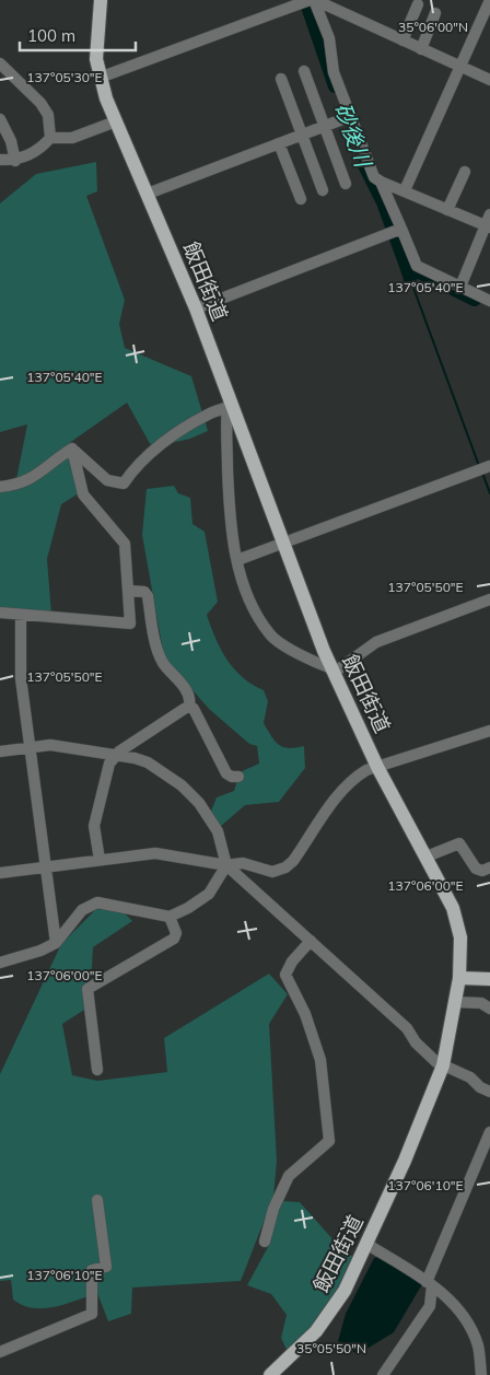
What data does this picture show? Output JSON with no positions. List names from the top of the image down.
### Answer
{
  "streets": {
    "main road": ["飯田街道"]
  },
  "water": ["砂後川"],
  "scale_bar": "100 m",
  "coordinates": [
    "35°06'00\"N",
    "137°05'30\"E",
    "137°05'40\"E",
    "137°05'50\"E",
    "137°06'00\"E",
    "137°06'10\"E",
    "35°05'50\"N"
  ]
}
